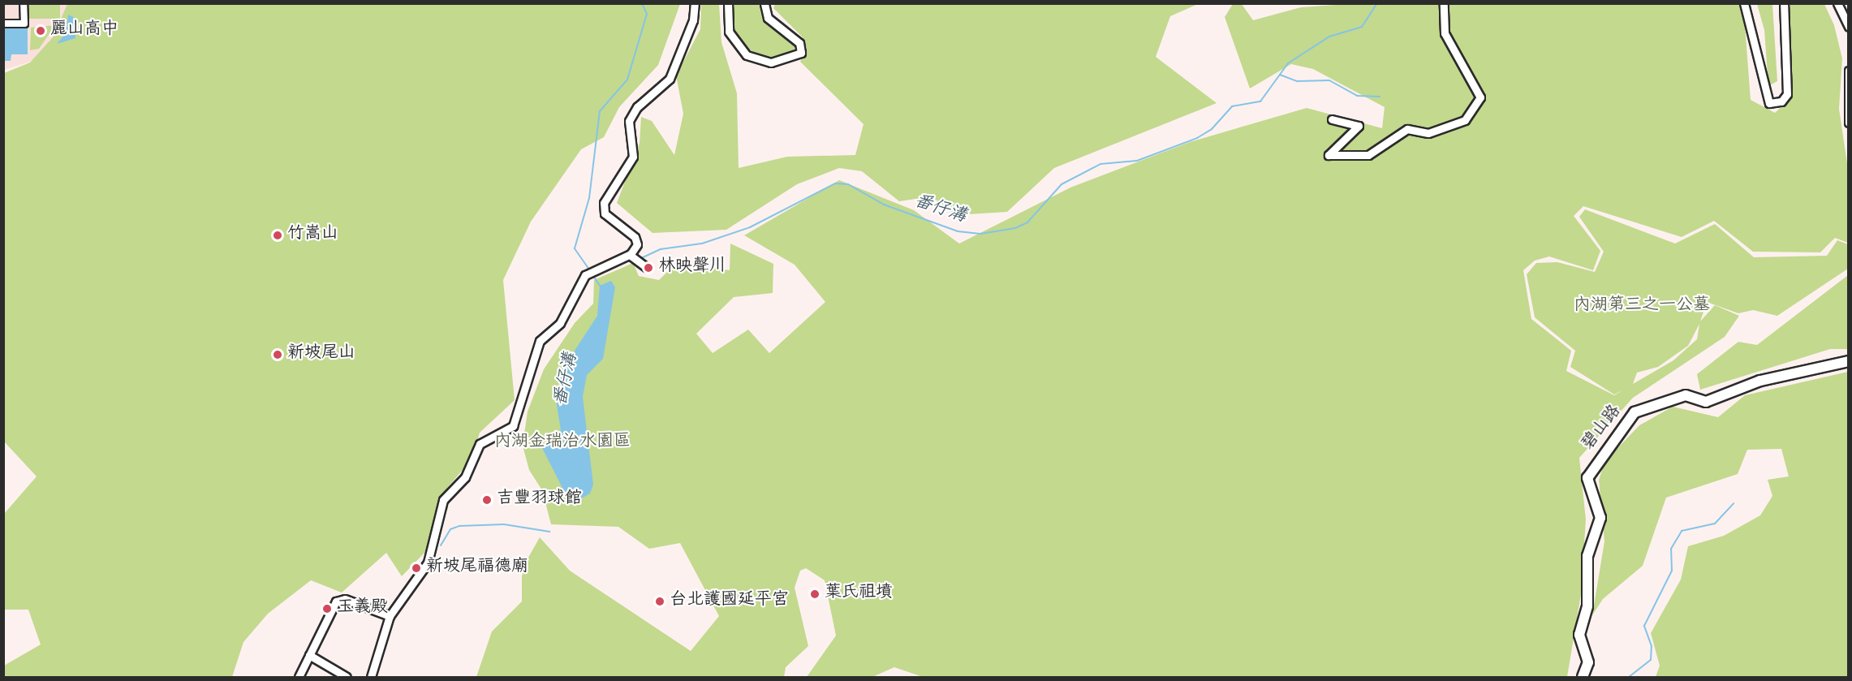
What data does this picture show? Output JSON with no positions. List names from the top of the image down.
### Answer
{
  "streets": {
    "street": ["碧山路"]
  },
  "water": ["番仔溝"],
  "parks": ["內湖第三之一公墓", "內湖金瑞治水園區"],
  "places": [
    "麗山高中",
    "竹嵩山",
    "林映聲川",
    "新坡尾山",
    "吉豐羽球館",
    "新坡尾福德廟",
    "葉氏祖墳",
    "台北護國延平宮",
    "玉義殿"
  ]
}
